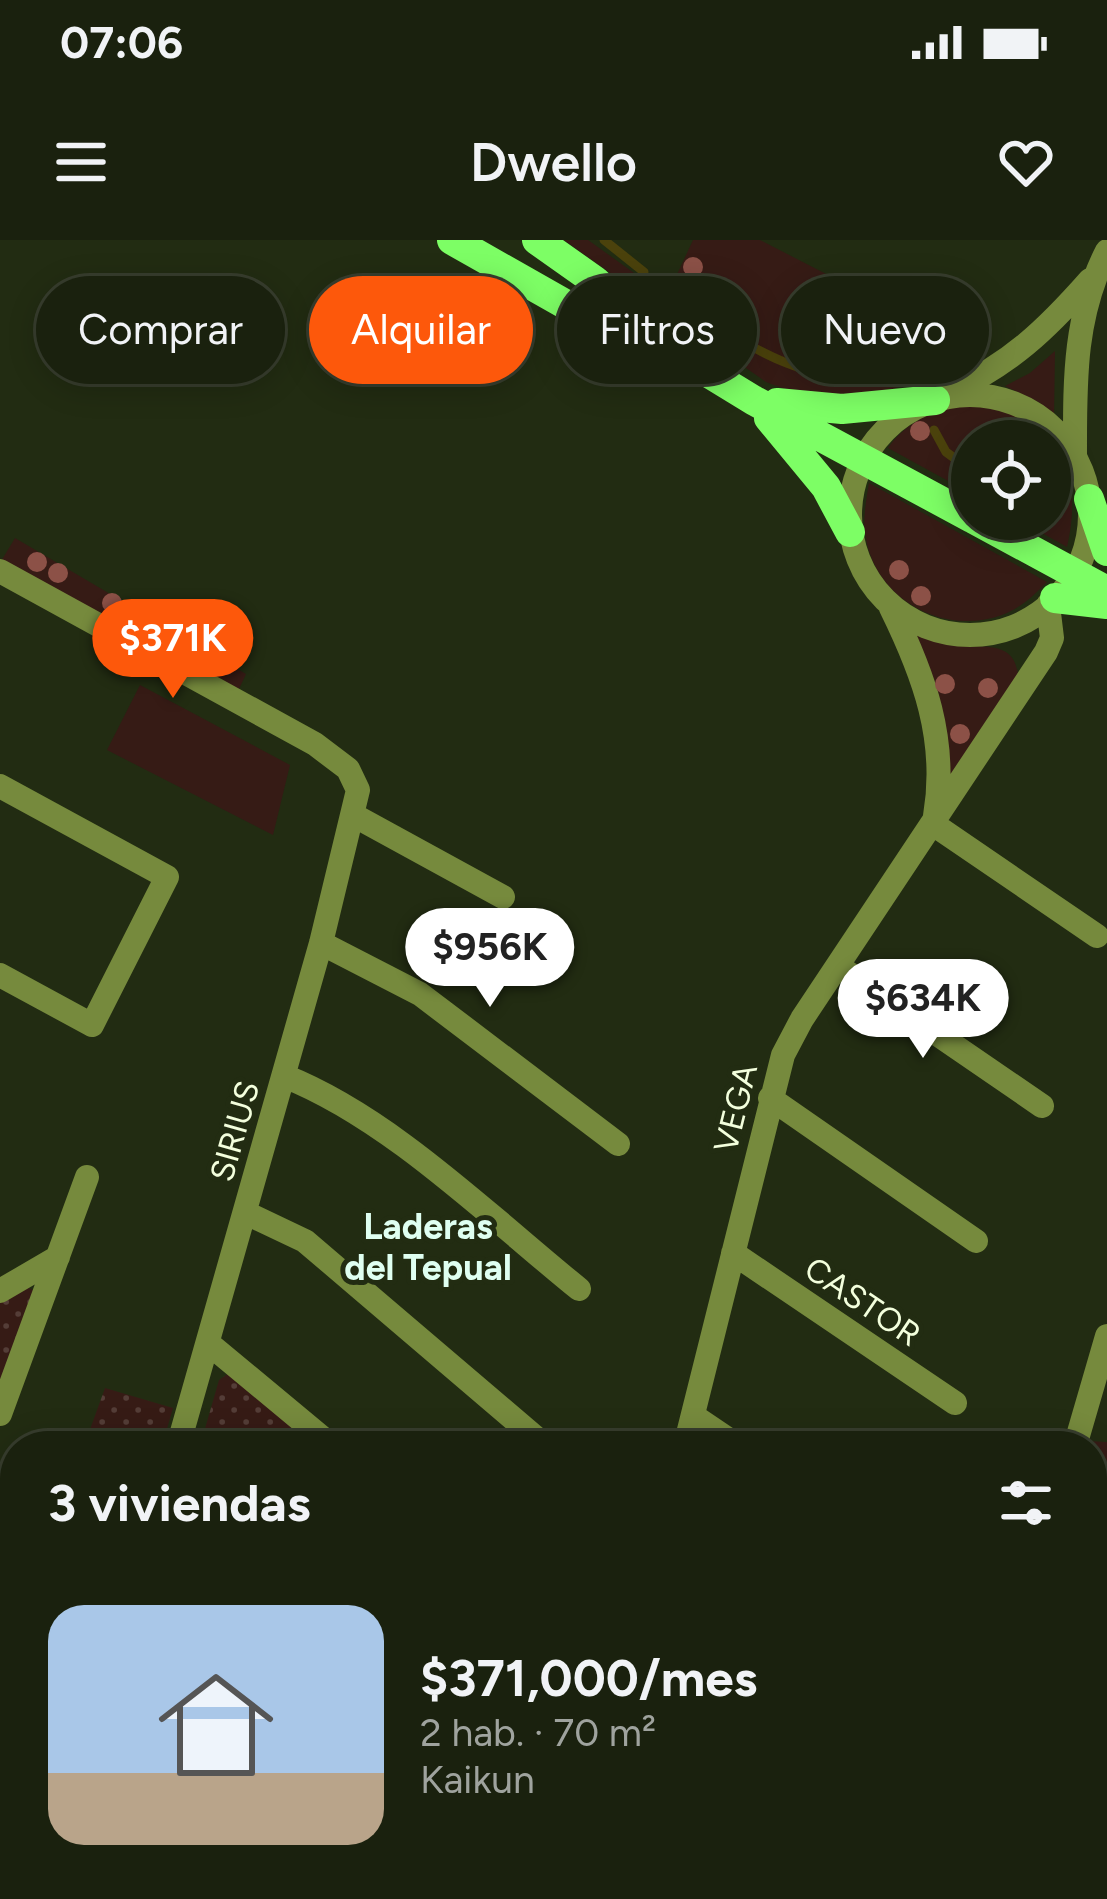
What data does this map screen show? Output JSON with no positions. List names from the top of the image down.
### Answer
{
  "streets": {
    "street": ["VEGA", "SIRIUS", "CASTOR"]
  },
  "crossings": [
    ["VEGA", "CASTOR"]
  ],
  "districts": ["Laderas del Tepual"],
  "page": {
    "status": "07:06",
    "header": "Dwello",
    "chip": [
      "Comprar",
      "Alquilar",
      "Filtros",
      "Nuevo"
    ],
    "price": ["$371K", "$956K", "$634K"],
    "heading": "3 viviendas",
    "list": [
      {
        "name": "$371,000/mes",
        "note": "2 hab. · 70 m² · Kaikun"
      }
    ]
  }
}
